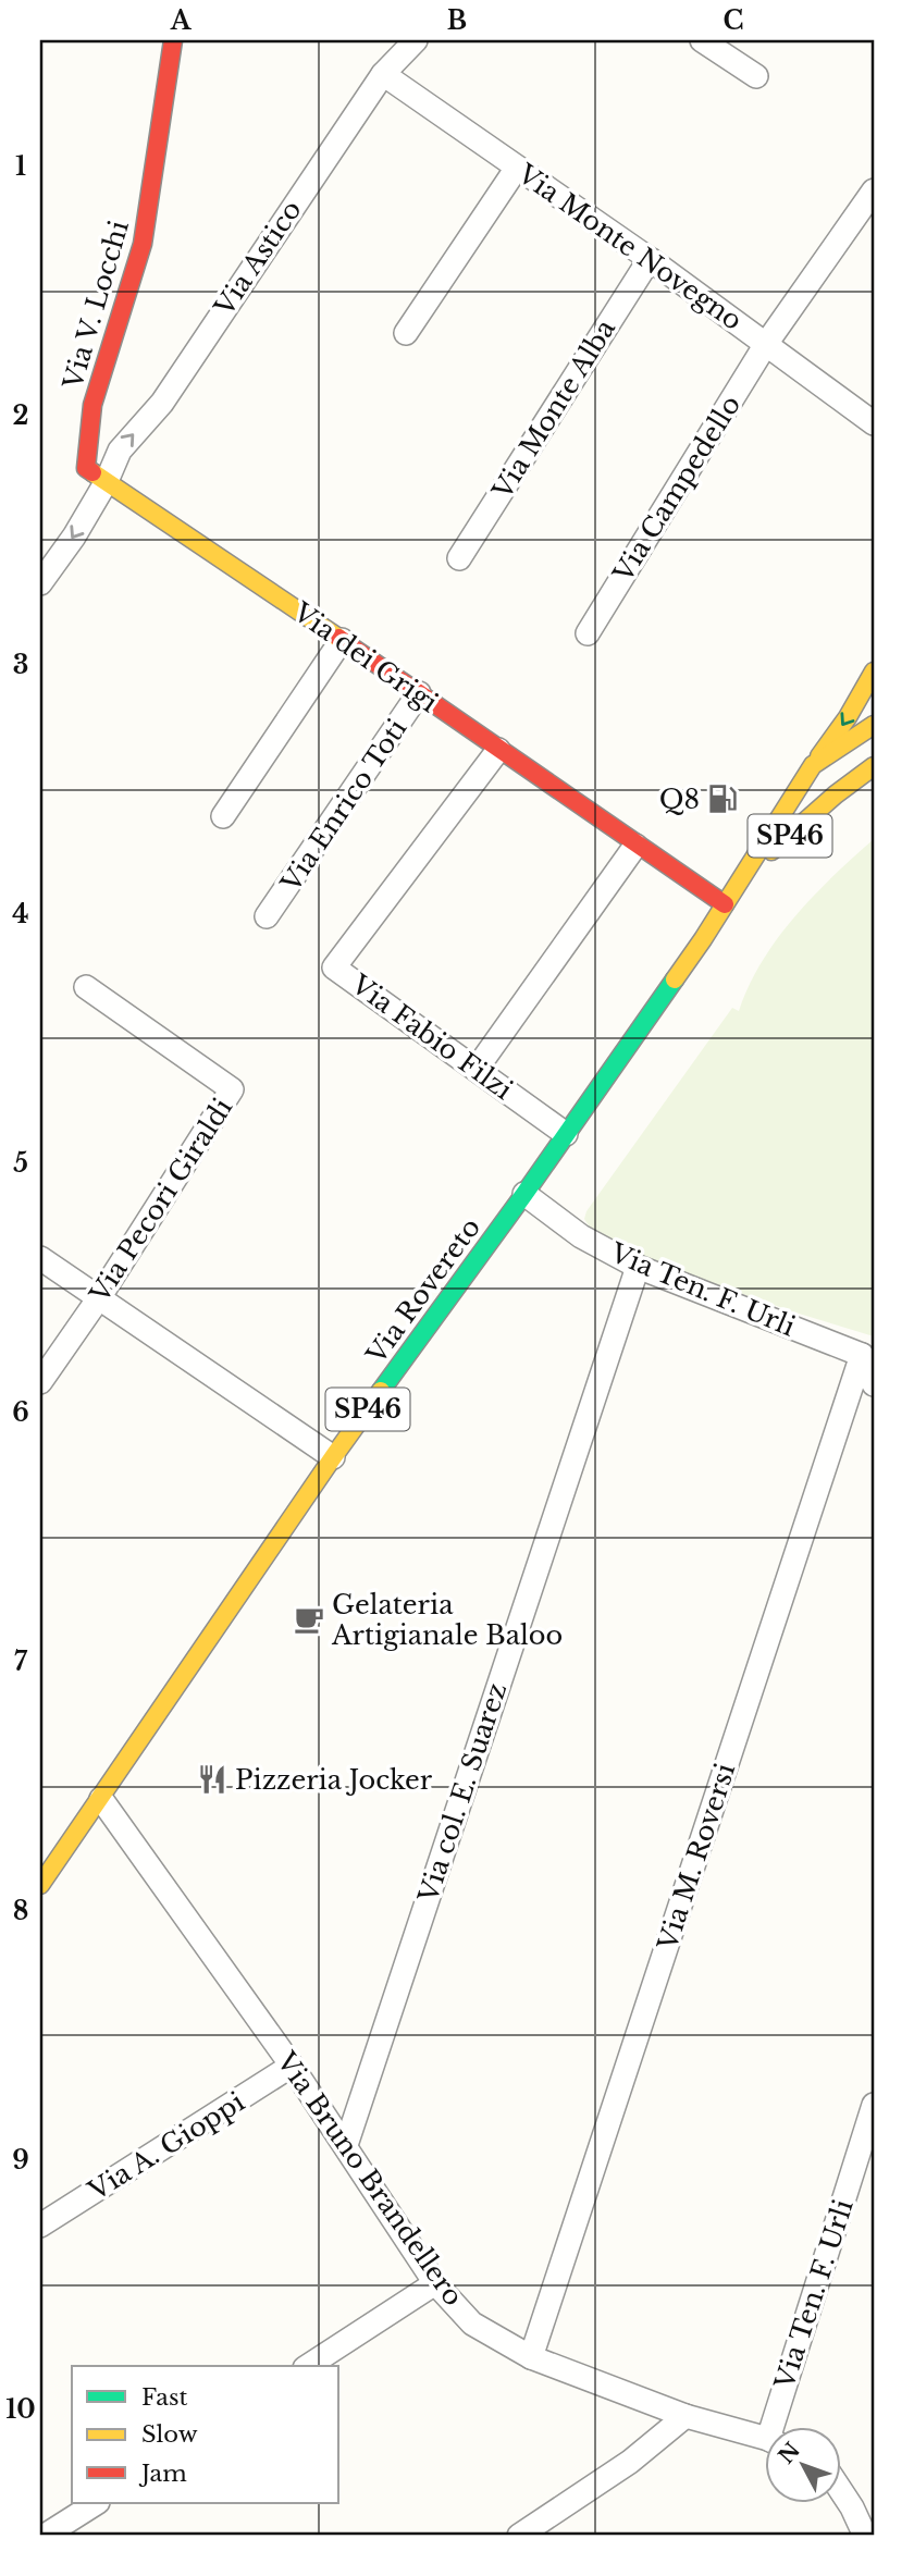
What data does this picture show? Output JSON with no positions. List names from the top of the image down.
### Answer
{
  "streets": {
    "main road": [
      "Via V. Locchi",
      "Via dei Grigi",
      "SP46",
      "Via Rovereto"
    ],
    "street": [
      "Via Monte Novegno",
      "Via Astico",
      "Via Monte Alba",
      "Via Campedello",
      "Via Enrico Toti",
      "Via Fabio Filzi",
      "Via Pecori Giraldi",
      "Via Ten. F. Urli",
      "Via col. E. Suarez",
      "Via M. Roversi",
      "Via A. Gioppi",
      "Via Bruno Brandellero"
    ]
  },
  "crossings": [
    ["Via Monte Novegno", "Via Astico"],
    ["Via Monte Novegno", "Via Monte Alba"],
    ["Via Monte Novegno", "Via Campedello"],
    ["Via Astico", "Via V. Locchi"],
    ["Via Astico", "Via dei Grigi"],
    ["Via V. Locchi", "Via dei Grigi"],
    ["Via dei Grigi", "Via Enrico Toti"],
    ["Via dei Grigi", "Via Fabio Filzi"],
    ["Via dei Grigi", "Via Rovereto"],
    ["SP46", "Via Rovereto"],
    ["Via Fabio Filzi", "Via Rovereto"],
    ["Via Ten. F. Urli", "Via Rovereto"],
    ["Via Ten. F. Urli", "Via col. E. Suarez"],
    ["Via Ten. F. Urli", "Via M. Roversi"],
    ["Via Rovereto", "Via Bruno Brandellero"],
    ["Via col. E. Suarez", "Via Bruno Brandellero"],
    ["Via M. Roversi", "Via Bruno Brandellero"],
    ["Via A. Gioppi", "Via Bruno Brandellero"]
  ],
  "places": {
    "fuel station": ["Q8"],
    "cafe": ["Gelateria Artigianale Baloo"],
    "restaurant": ["Pizzeria Jocker"]
  },
  "legend": ["Fast", "Slow", "Jam"],
  "north": "top left",
  "grid": {
    "columns": ["A", "B", "C"],
    "rows": [
      "1",
      "2",
      "3",
      "4",
      "5",
      "6",
      "7",
      "8",
      "9",
      "10"
    ]
  }
}
